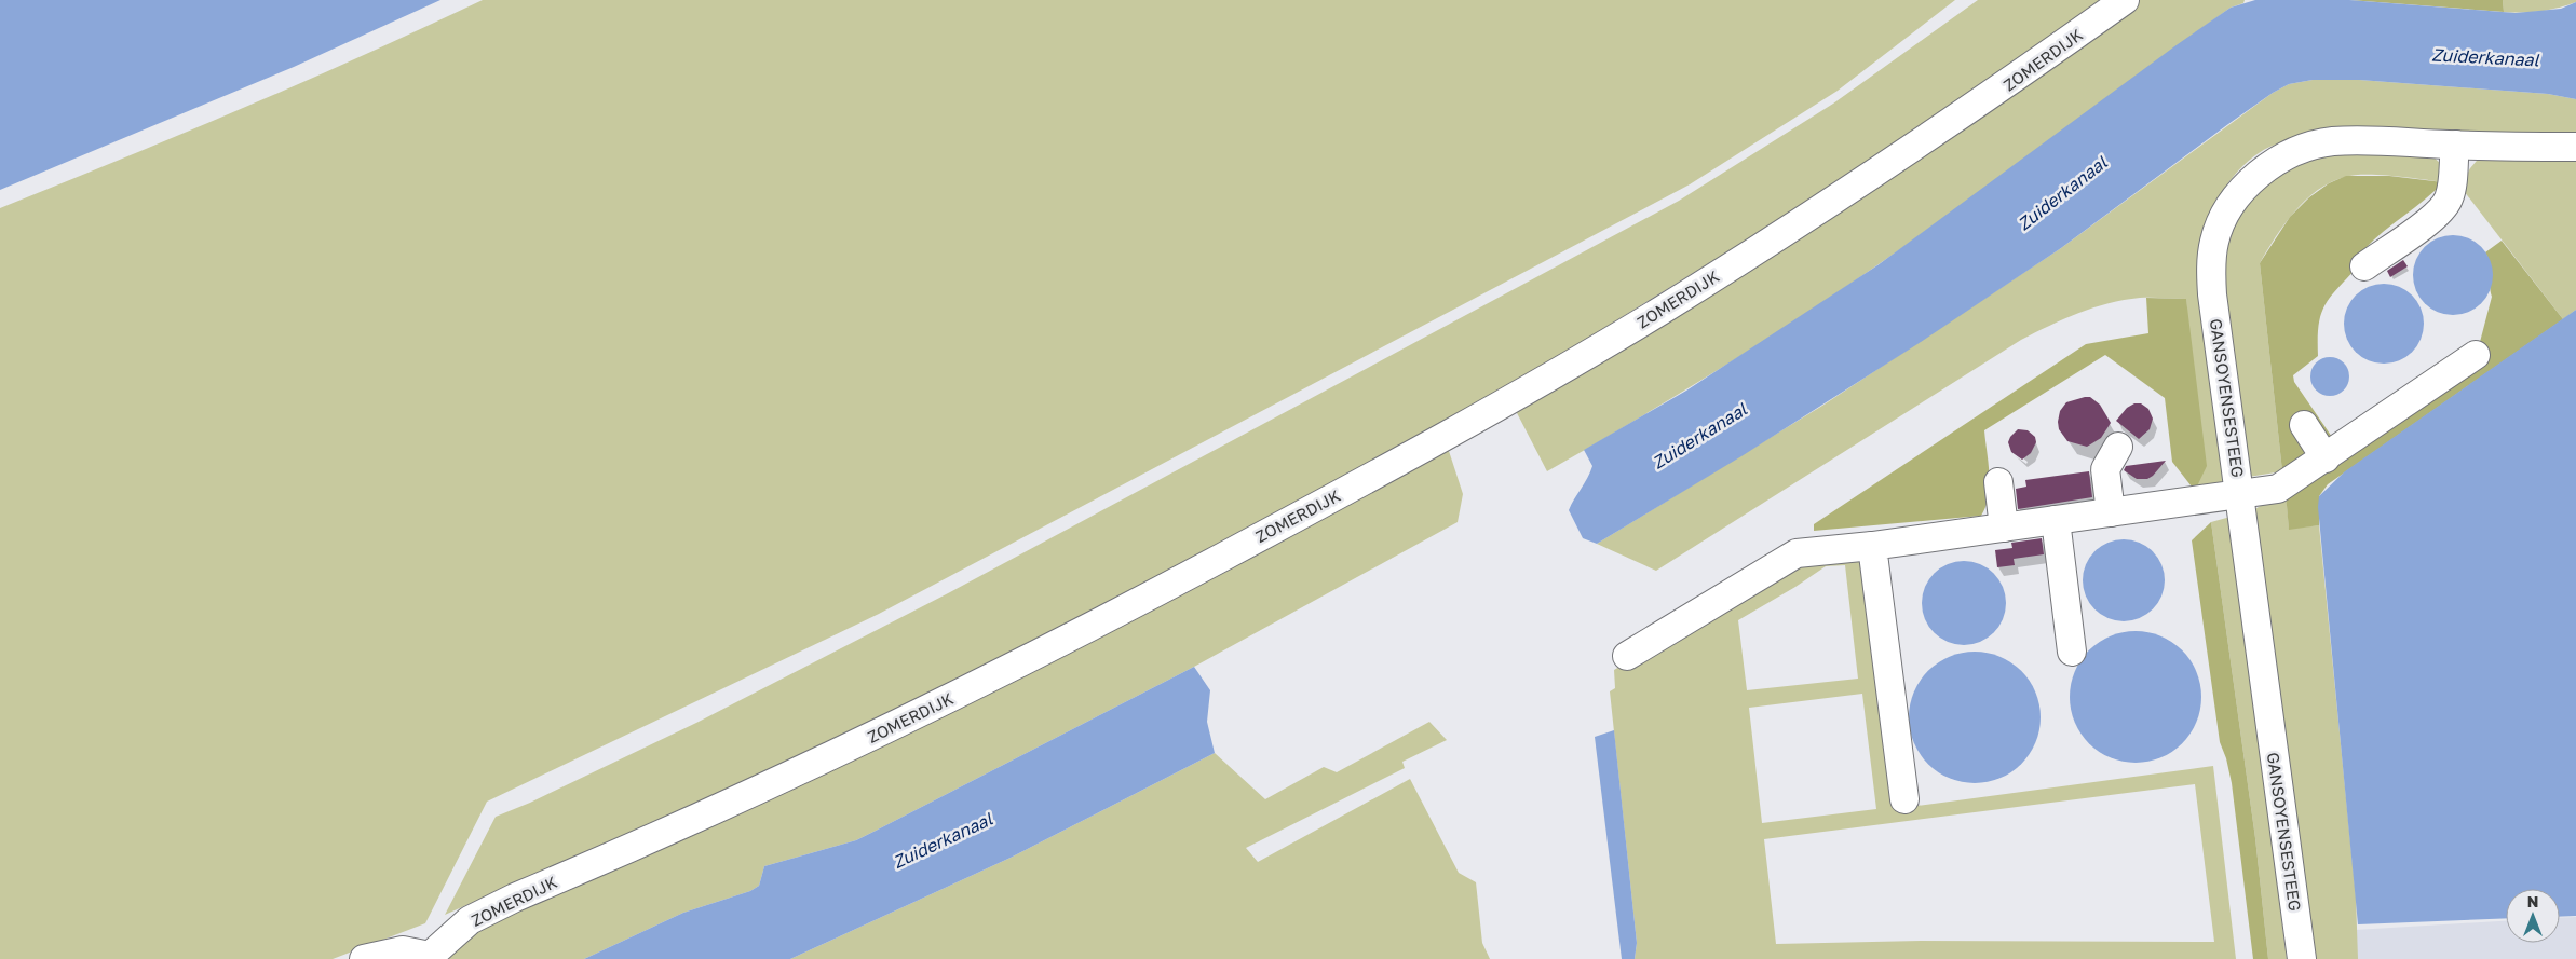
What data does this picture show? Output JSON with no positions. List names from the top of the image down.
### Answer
{
  "streets": {
    "street": ["ZOMERDIJK", "GANSOYENSESTEEG"]
  },
  "water": ["Zuiderkanaal"],
  "north": "top"
}
